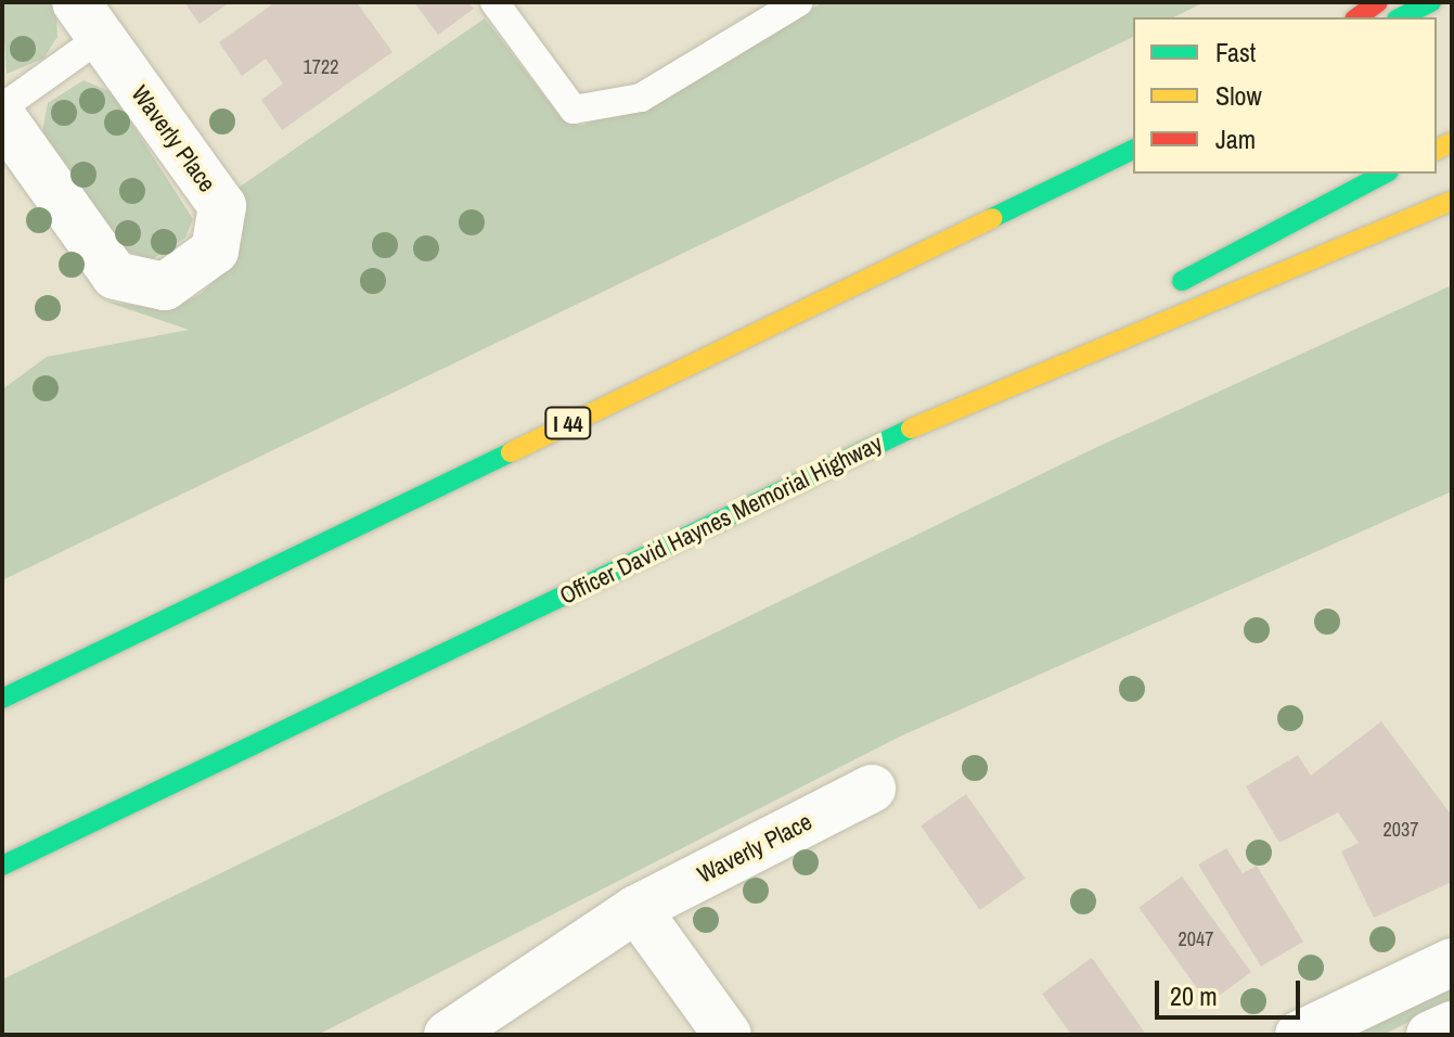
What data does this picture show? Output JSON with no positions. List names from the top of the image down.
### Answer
{
  "streets": {
    "highway": ["I 44", "Officer David Haynes Memorial Highway"],
    "street": ["Waverly Place"]
  },
  "house_numbers": ["1722", "2037", "2047"],
  "legend": ["Fast", "Slow", "Jam"],
  "scale_bar": "20 m"
}
